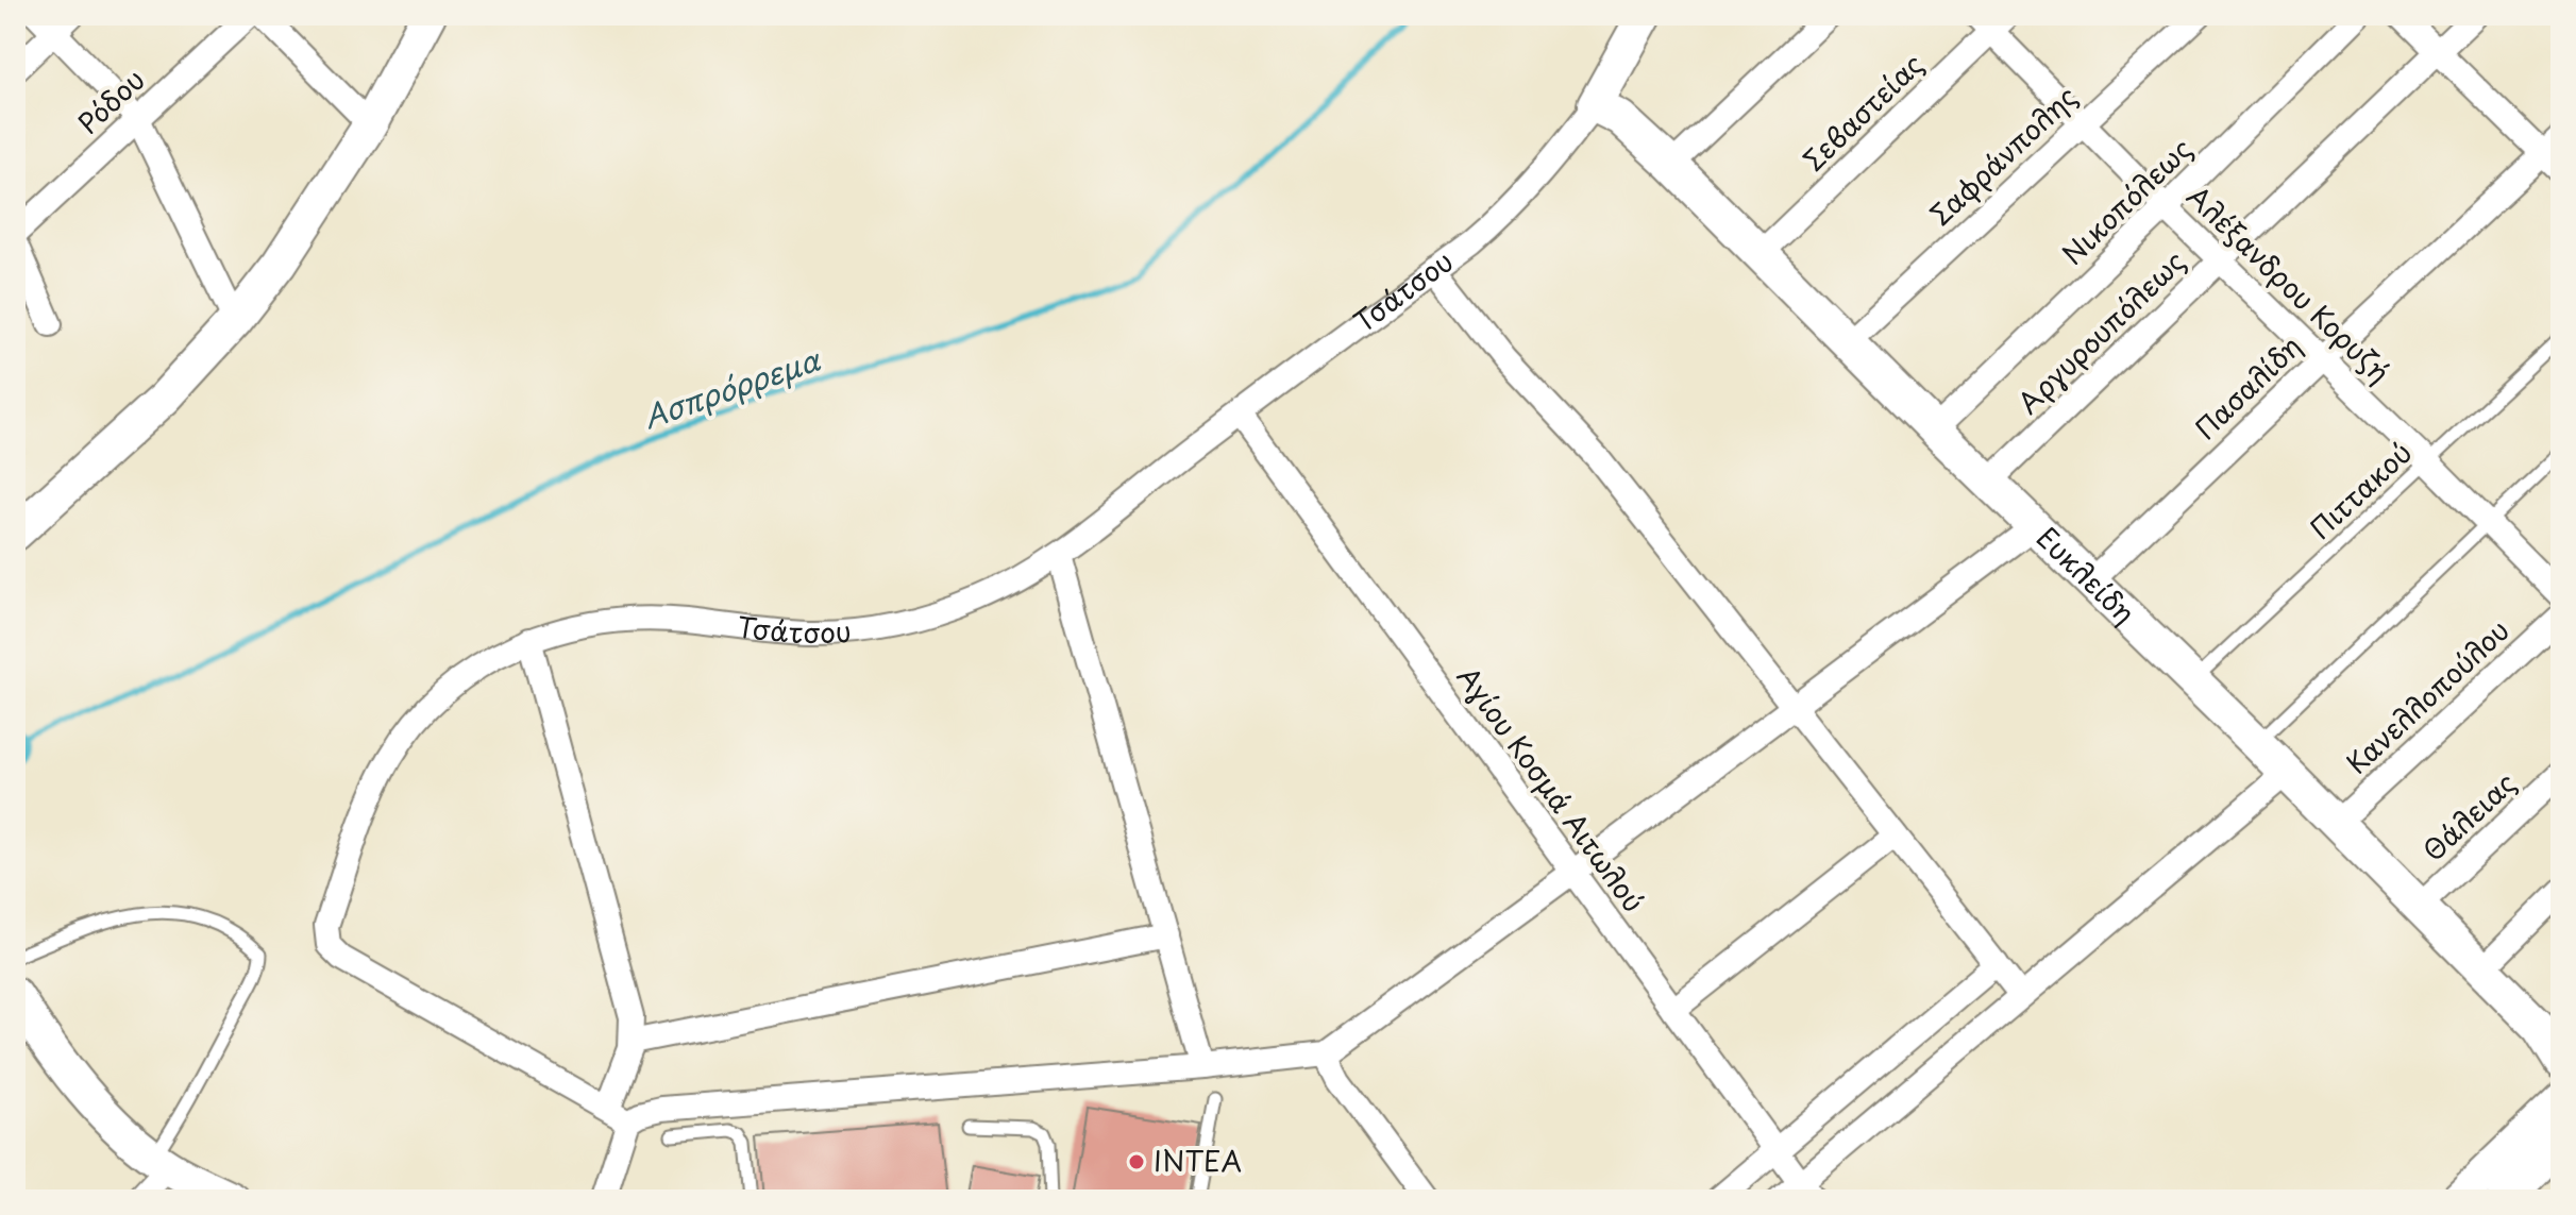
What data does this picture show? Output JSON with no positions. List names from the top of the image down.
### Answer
{
  "streets": {
    "street": [
      "Ρόδου",
      "Σεβαστείας",
      "Σαφράνπολης",
      "Νικοπόλεως",
      "Αλέξανδρου Κορυζή",
      "Τσάτσου",
      "Αργυρουπόλεως",
      "Πασαλίδη",
      "Ευκλείδη",
      "Κανελλοπούλου",
      "Αγίου Κοσμά Αιτωλού",
      "Θάλειας"
    ],
    "lane": ["Πιττακού"]
  },
  "crossings": [
    ["Σεβαστείας", "Αλέξανδρου Κορυζή"],
    ["Σεβαστείας", "Ευκλείδη"],
    ["Σαφράνπολης", "Αλέξανδρου Κορυζή"],
    ["Σαφράνπολης", "Ευκλείδη"],
    ["Νικοπόλεως", "Αλέξανδρου Κορυζή"],
    ["Νικοπόλεως", "Ευκλείδη"],
    ["Αλέξανδρου Κορυζή", "Αργυρουπόλεως"],
    ["Αλέξανδρου Κορυζή", "Πασαλίδη"],
    ["Αλέξανδρου Κορυζή", "Πιττακού"],
    ["Τσάτσου", "Ευκλείδη"],
    ["Τσάτσου", "Αγίου Κοσμά Αιτωλού"],
    ["Αργυρουπόλεως", "Ευκλείδη"],
    ["Πασαλίδη", "Ευκλείδη"],
    ["Πιττακού", "Ευκλείδη"],
    ["Ευκλείδη", "Κανελλοπούλου"],
    ["Ευκλείδη", "Θάλειας"]
  ],
  "water": ["Ασπρόρρεμα"],
  "places": ["INTEA"]
}
